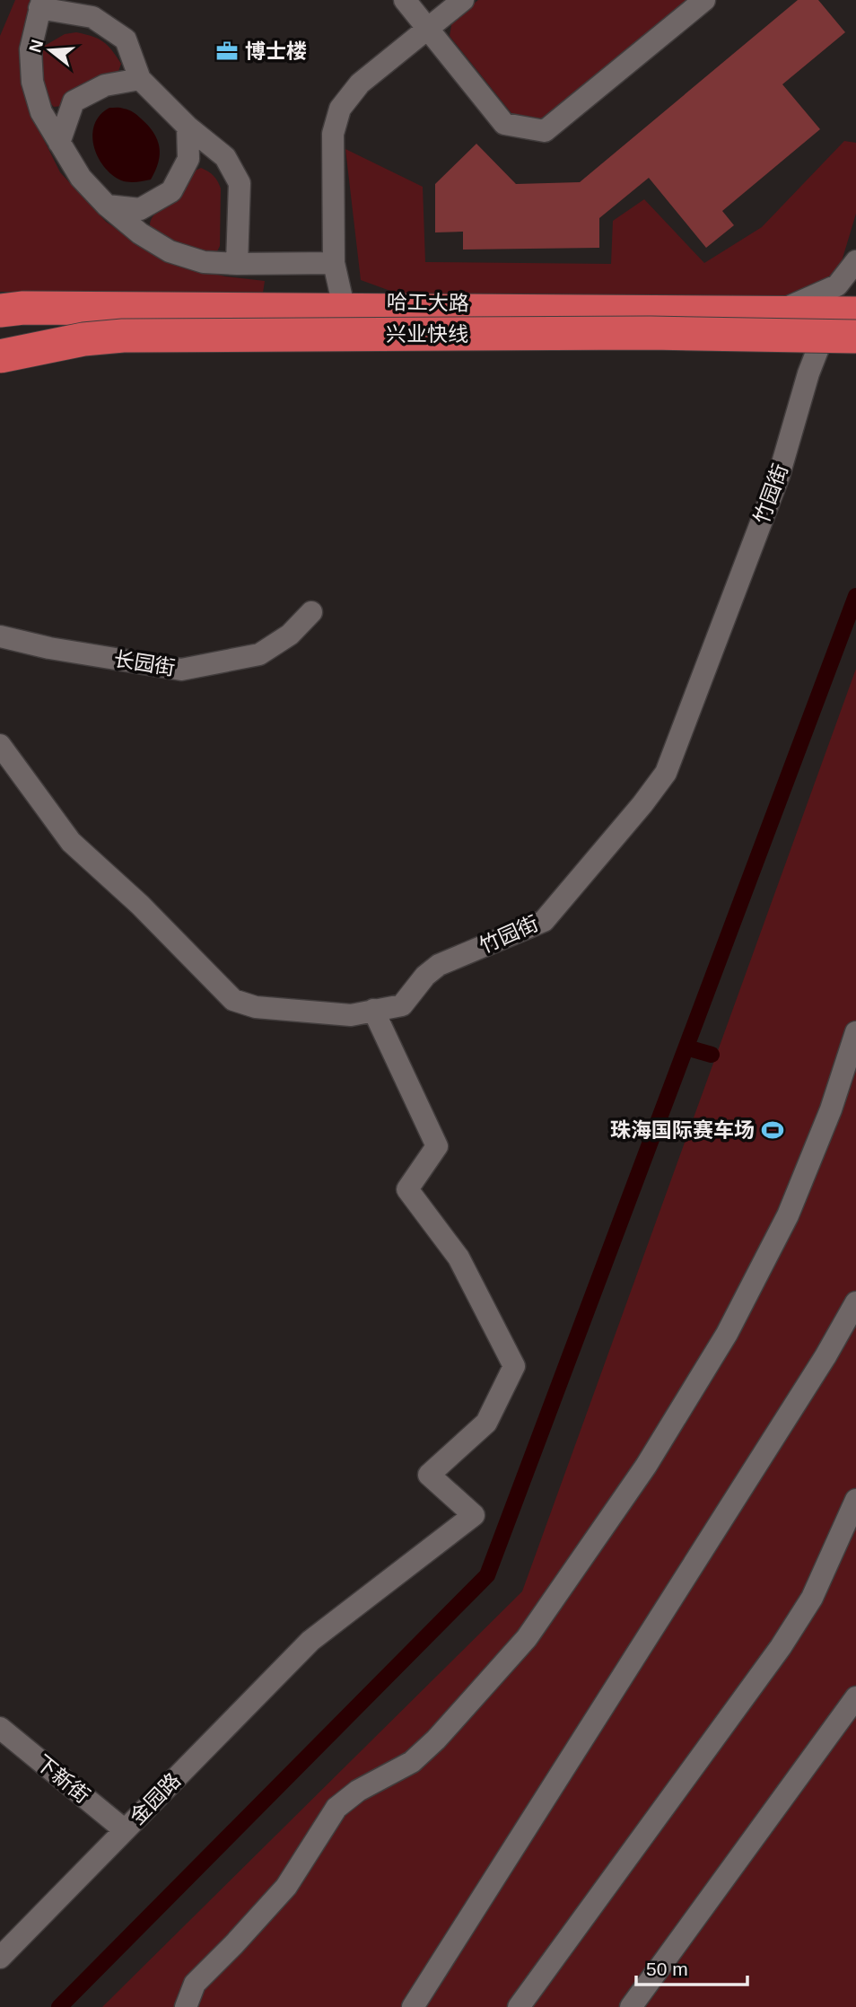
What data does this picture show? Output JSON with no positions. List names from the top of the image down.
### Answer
{
  "streets": {
    "highway": ["兴业快线"],
    "street": [
      "哈工大路",
      "竹园街",
      "长园街",
      "下新街",
      "金园路"
    ]
  },
  "crossings": [
    ["哈工大路", "兴业快线"],
    ["哈工大路", "竹园街"],
    ["竹园街", "金园路"],
    ["下新街", "金园路"]
  ],
  "places": {
    "office": ["博士楼"],
    "sports": ["珠海国际赛车场"]
  },
  "scale_bar": "50 m",
  "north": "left"
}
